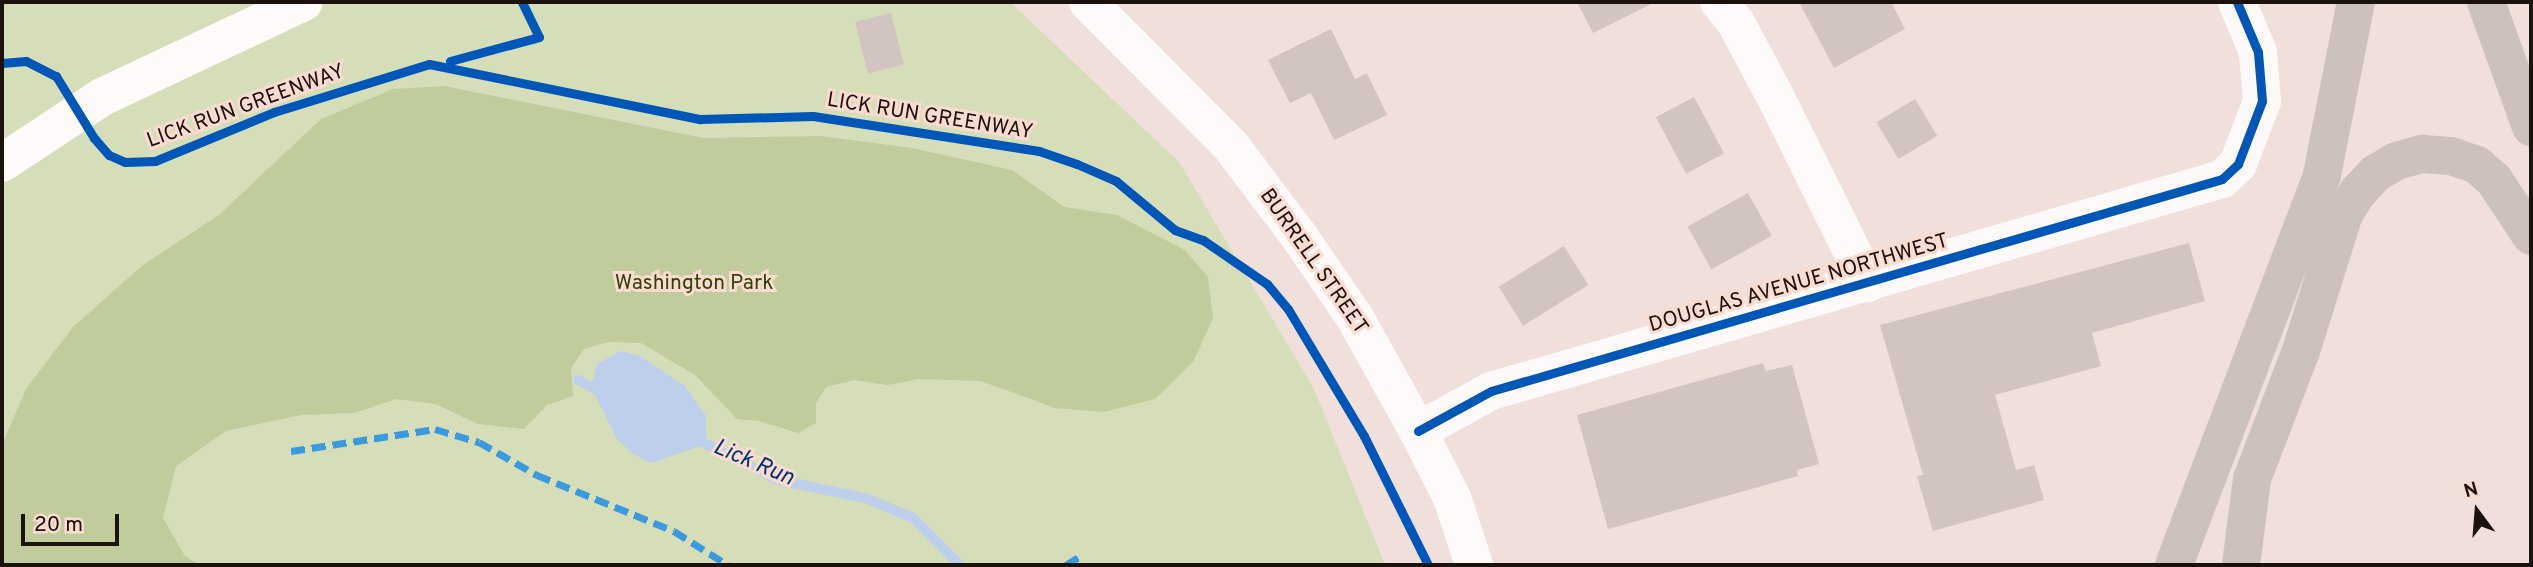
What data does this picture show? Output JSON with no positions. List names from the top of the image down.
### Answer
{
  "streets": {
    "street": ["BURRELL STREET", "DOUGLAS AVENUE NORTHWEST"],
    "cycle path": ["LICK RUN GREENWAY"]
  },
  "crossings": [
    ["BURRELL STREET", "DOUGLAS AVENUE NORTHWEST"]
  ],
  "water": ["Lick Run"],
  "parks": ["Washington Park"],
  "scale_bar": "20 m",
  "north": "top"
}
